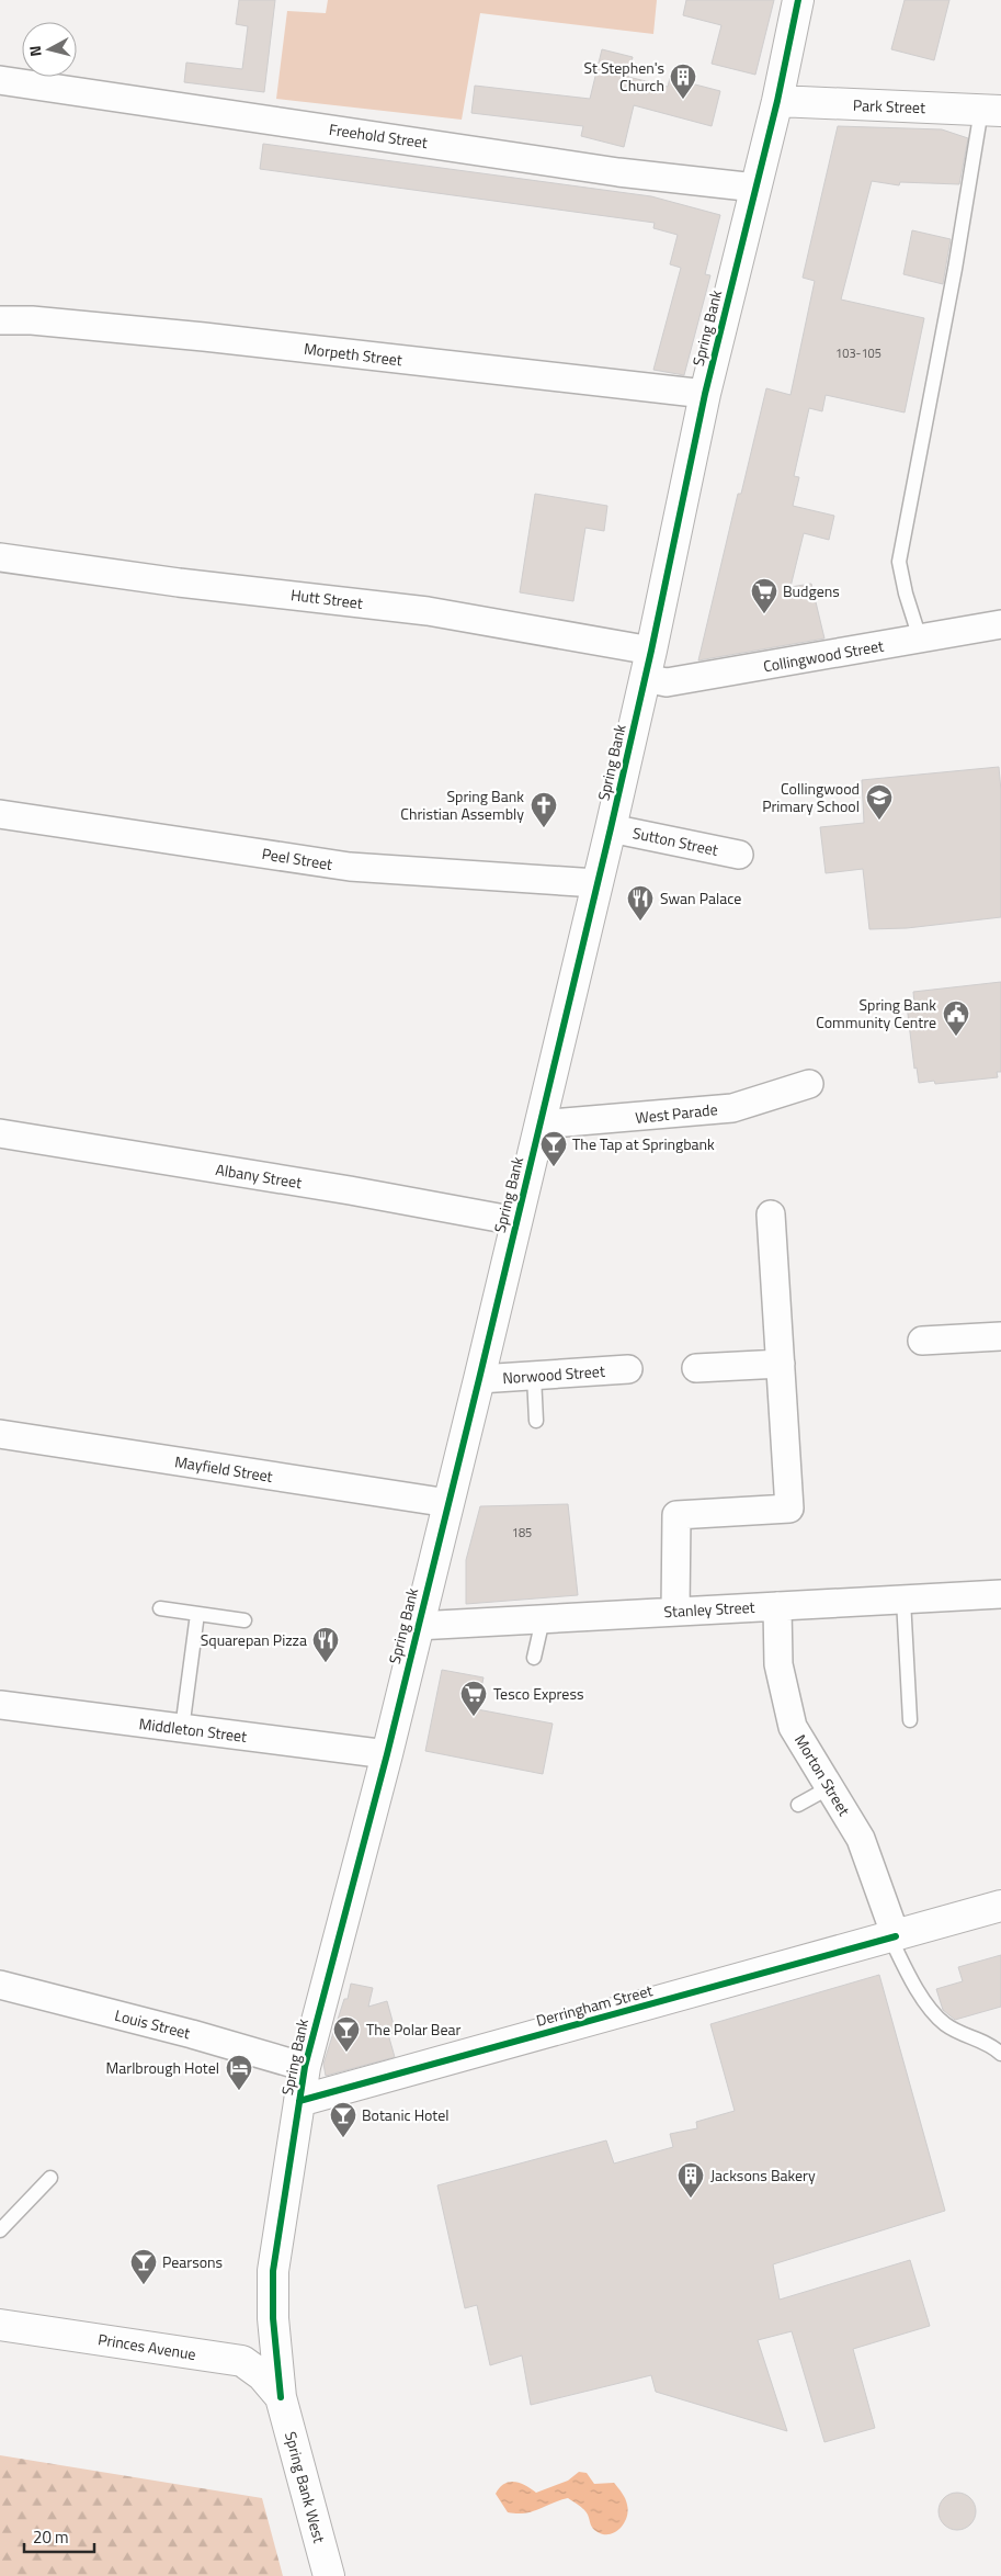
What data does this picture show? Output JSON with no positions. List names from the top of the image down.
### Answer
{
  "streets": {
    "street": [
      "Park Street",
      "Freehold Street",
      "Spring Bank",
      "Morpeth Street",
      "Hutt Street",
      "Collingwood Street",
      "Sutton Street",
      "Peel Street",
      "West Parade",
      "Albany Street",
      "Norwood Street",
      "Mayfield Street",
      "Stanley Street",
      "Middleton Street",
      "Morton Street",
      "Derringham Street",
      "Louis Street",
      "Princes Avenue",
      "Spring Bank West"
    ]
  },
  "crossings": [
    ["Park Street", "Spring Bank"],
    ["Freehold Street", "Spring Bank"],
    ["Spring Bank", "Morpeth Street"],
    ["Spring Bank", "Hutt Street"],
    ["Spring Bank", "Collingwood Street"],
    ["Spring Bank", "Sutton Street"],
    ["Spring Bank", "Peel Street"],
    ["Spring Bank", "West Parade"],
    ["Spring Bank", "Albany Street"],
    ["Spring Bank", "Norwood Street"],
    ["Spring Bank", "Mayfield Street"],
    ["Spring Bank", "Stanley Street"],
    ["Spring Bank", "Middleton Street"],
    ["Spring Bank", "Derringham Street"],
    ["Spring Bank", "Louis Street"],
    ["Spring Bank", "Princes Avenue"],
    ["Spring Bank", "Spring Bank West"],
    ["Hutt Street", "Collingwood Street"],
    ["Stanley Street", "Morton Street"],
    ["Morton Street", "Derringham Street"],
    ["Princes Avenue", "Spring Bank West"]
  ],
  "places": {
    "building": ["St Stephen's Church", "Jacksons Bakery"],
    "supermarket": ["Budgens", "Tesco Express"],
    "school or university": ["Collingwood Primary School"],
    "church": ["Spring Bank Christian Assembly"],
    "restaurant": ["Swan Palace", "Squarepan Pizza"],
    "public building": ["Spring Bank Community Centre"],
    "bar": [
      "The Tap at Springbank",
      "The Polar Bear",
      "Botanic Hotel",
      "Pearsons"
    ],
    "hotel": ["Marlbrough Hotel"]
  },
  "house_numbers": ["103-105", "185"],
  "scale_bar": "20 m",
  "north": "left"
}
